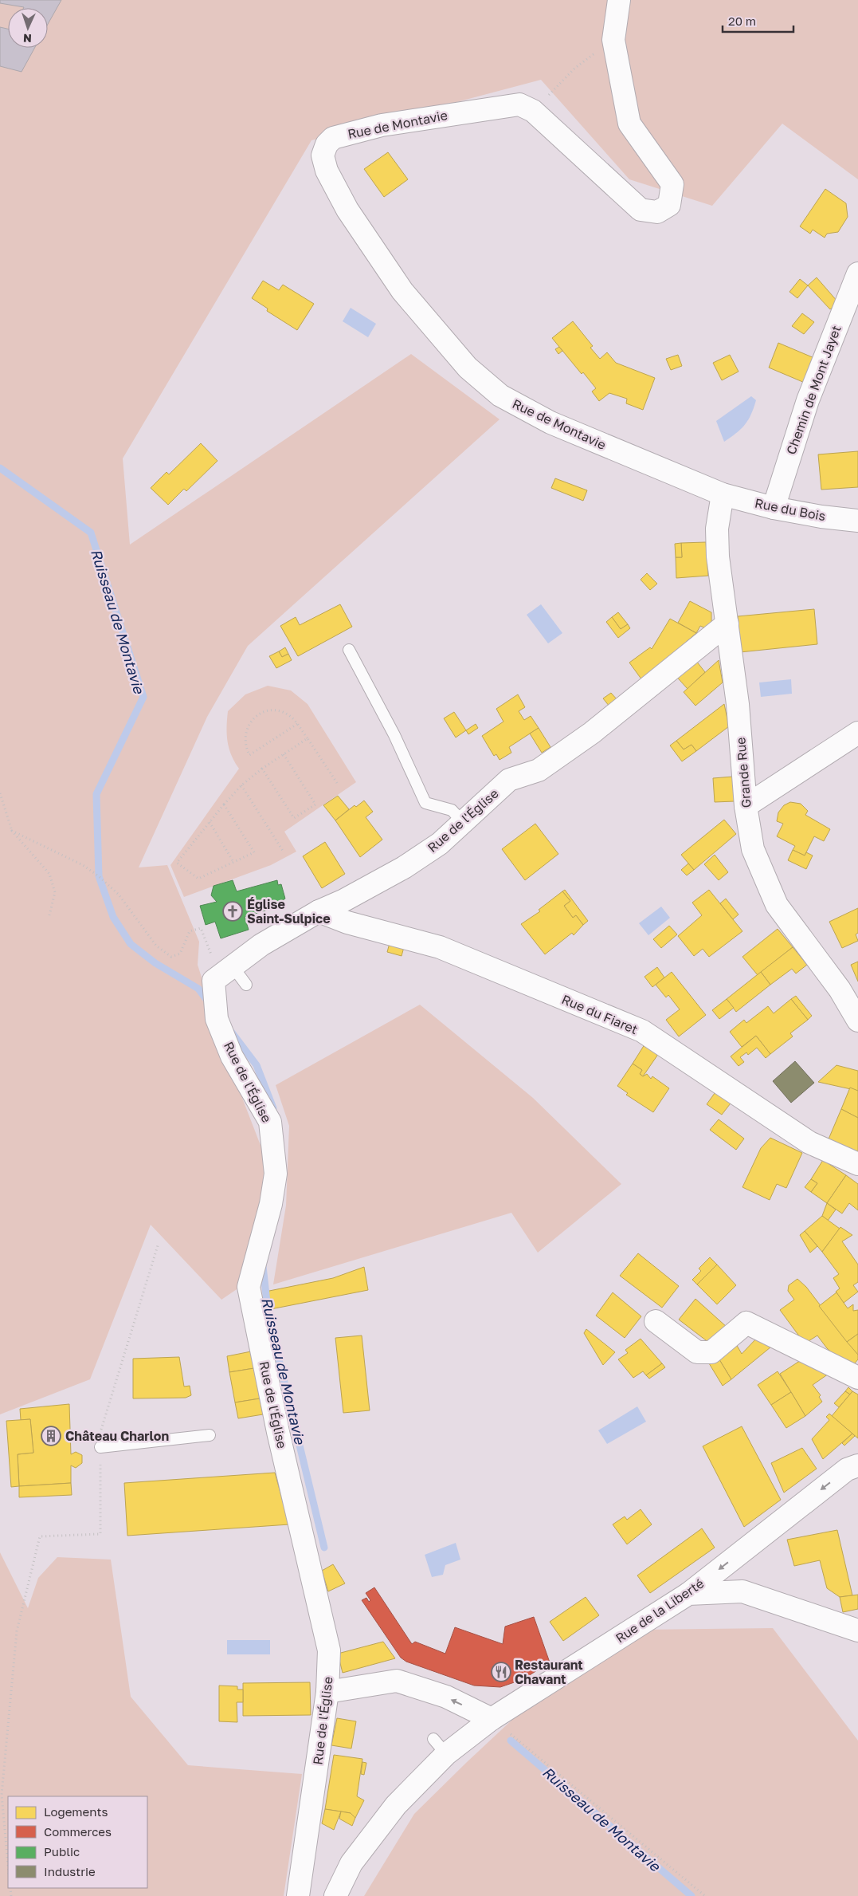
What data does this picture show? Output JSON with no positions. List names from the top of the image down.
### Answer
{
  "streets": {
    "street": [
      "Rue de Montavie",
      "Chemin de Mont Jayet",
      "Rue du Bois",
      "Grande Rue",
      "Rue de l'Église",
      "Rue du Fiaret",
      "Rue de la Liberté"
    ]
  },
  "crossings": [
    ["Rue de Montavie", "Rue du Bois"],
    ["Rue de Montavie", "Grande Rue"],
    ["Chemin de Mont Jayet", "Rue du Bois"],
    ["Rue du Bois", "Grande Rue"],
    ["Grande Rue", "Rue de l'Église"],
    ["Rue de l'Église", "Rue du Fiaret"]
  ],
  "water": ["Ruisseau de Montavie"],
  "places": {
    "church": ["Église Saint-Sulpice"],
    "building": ["Château Charlon"],
    "restaurant": ["Restaurant Chavant"]
  },
  "legend": [
    "Logements",
    "Commerces",
    "Public",
    "Industrie"
  ],
  "scale_bar": "20 m",
  "north": "bottom"
}
